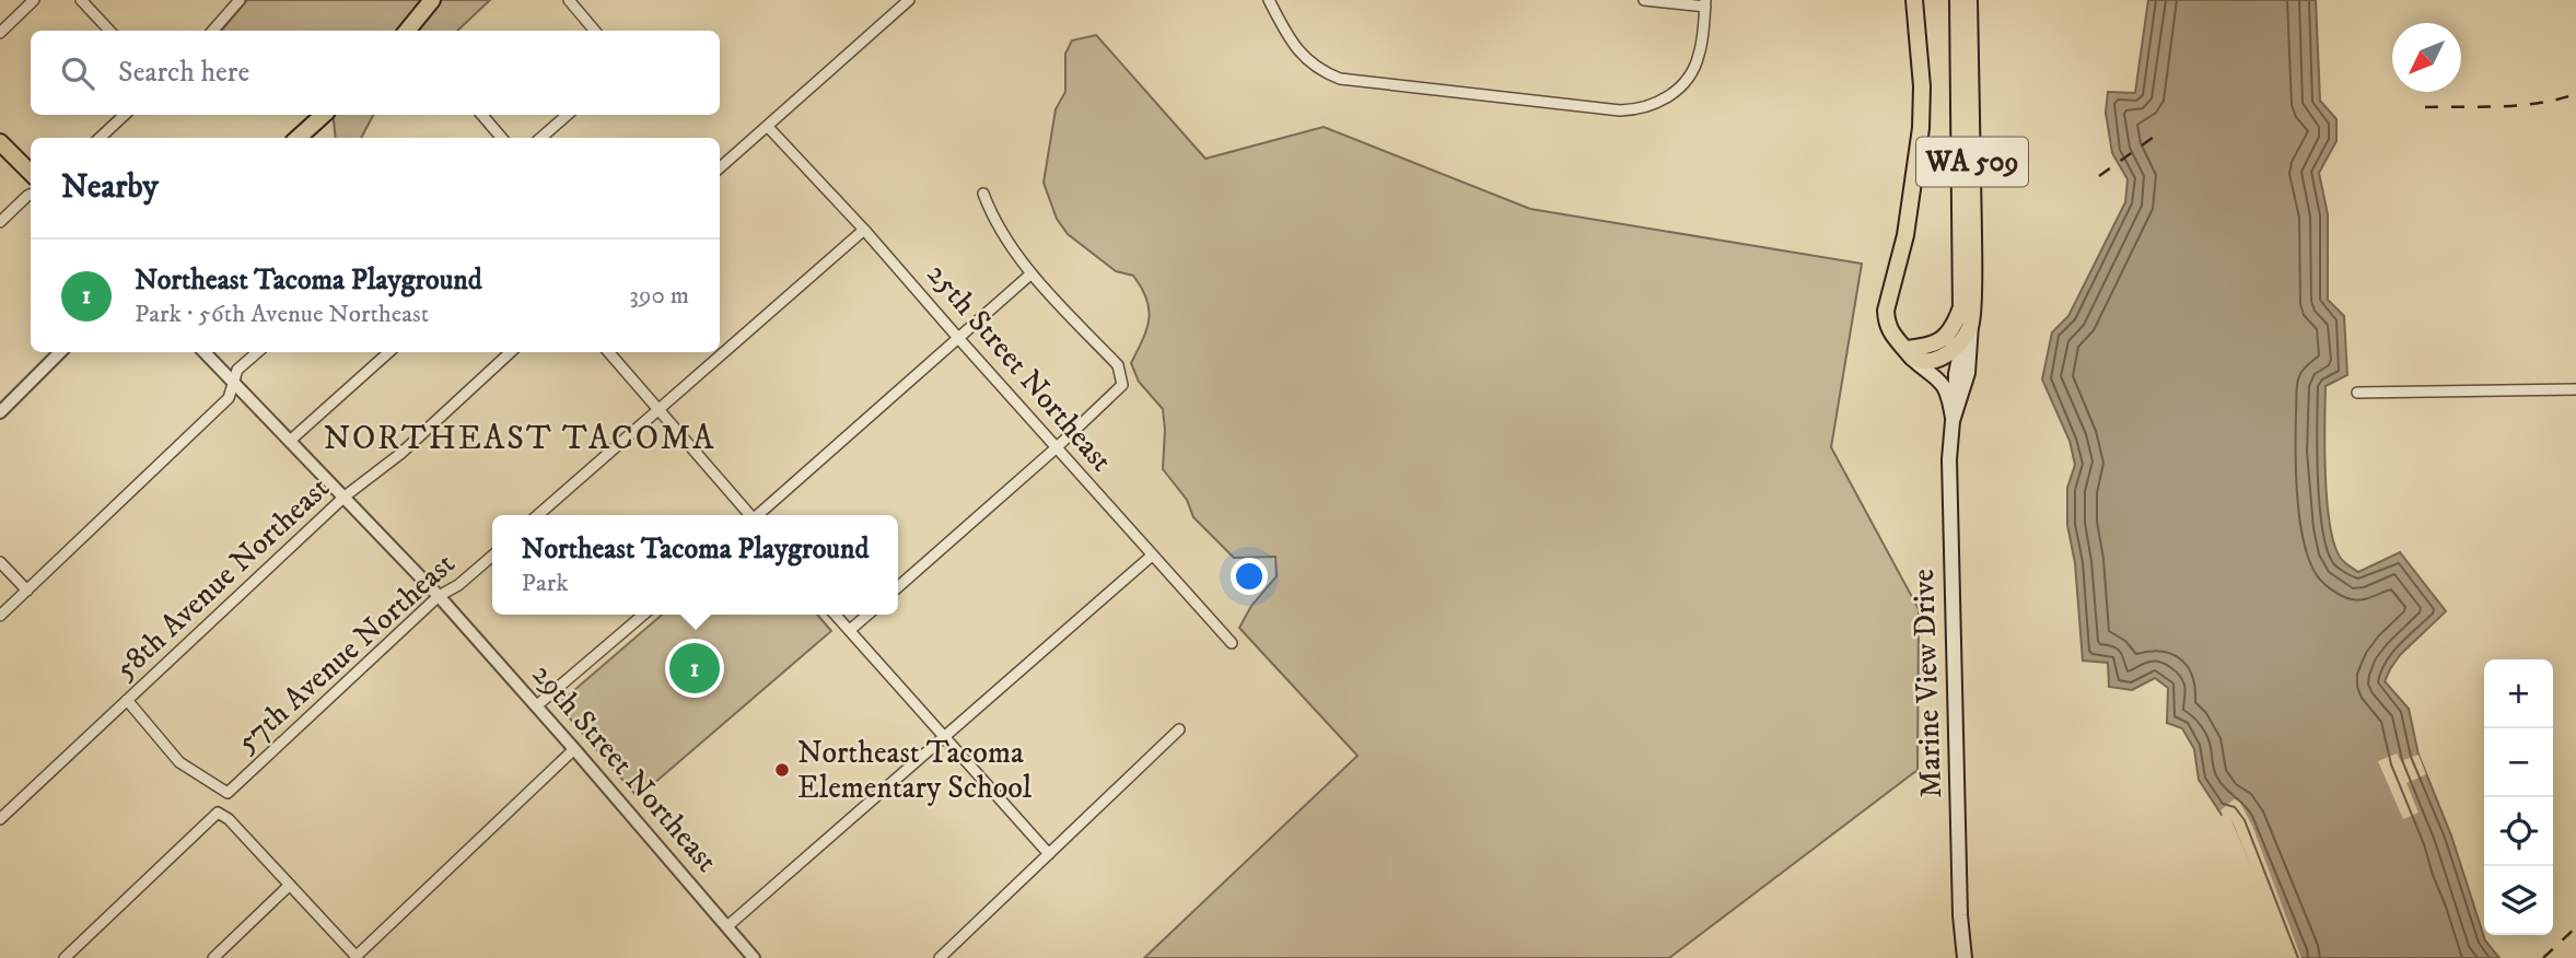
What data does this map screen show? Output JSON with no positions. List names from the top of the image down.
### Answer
{
  "streets": {
    "main road": ["WA 509", "Marine View Drive"],
    "street": [
      "25th Street Northeast",
      "58th Avenue Northeast",
      "57th Avenue Northeast",
      "29th Street Northeast"
    ]
  },
  "crossings": [
    ["58th Avenue Northeast", "57th Avenue Northeast"],
    ["58th Avenue Northeast", "29th Street Northeast"],
    ["57th Avenue Northeast", "29th Street Northeast"]
  ],
  "districts": ["NORTHEAST TACOMA"],
  "places": ["Northeast Tacoma Elementary School"],
  "north": "bottom left",
  "page": {
    "search": "Search here",
    "heading": "Nearby",
    "list": [
      {
        "mark": "1",
        "name": "Northeast Tacoma Playground",
        "note": "Park · 56th Avenue Northeast",
        "value": "390 m"
      }
    ],
    "popup": ["Northeast Tacoma Playground", "Park"],
    "pins": "1",
    "map_buttons": ["+", "−"]
  }
}
